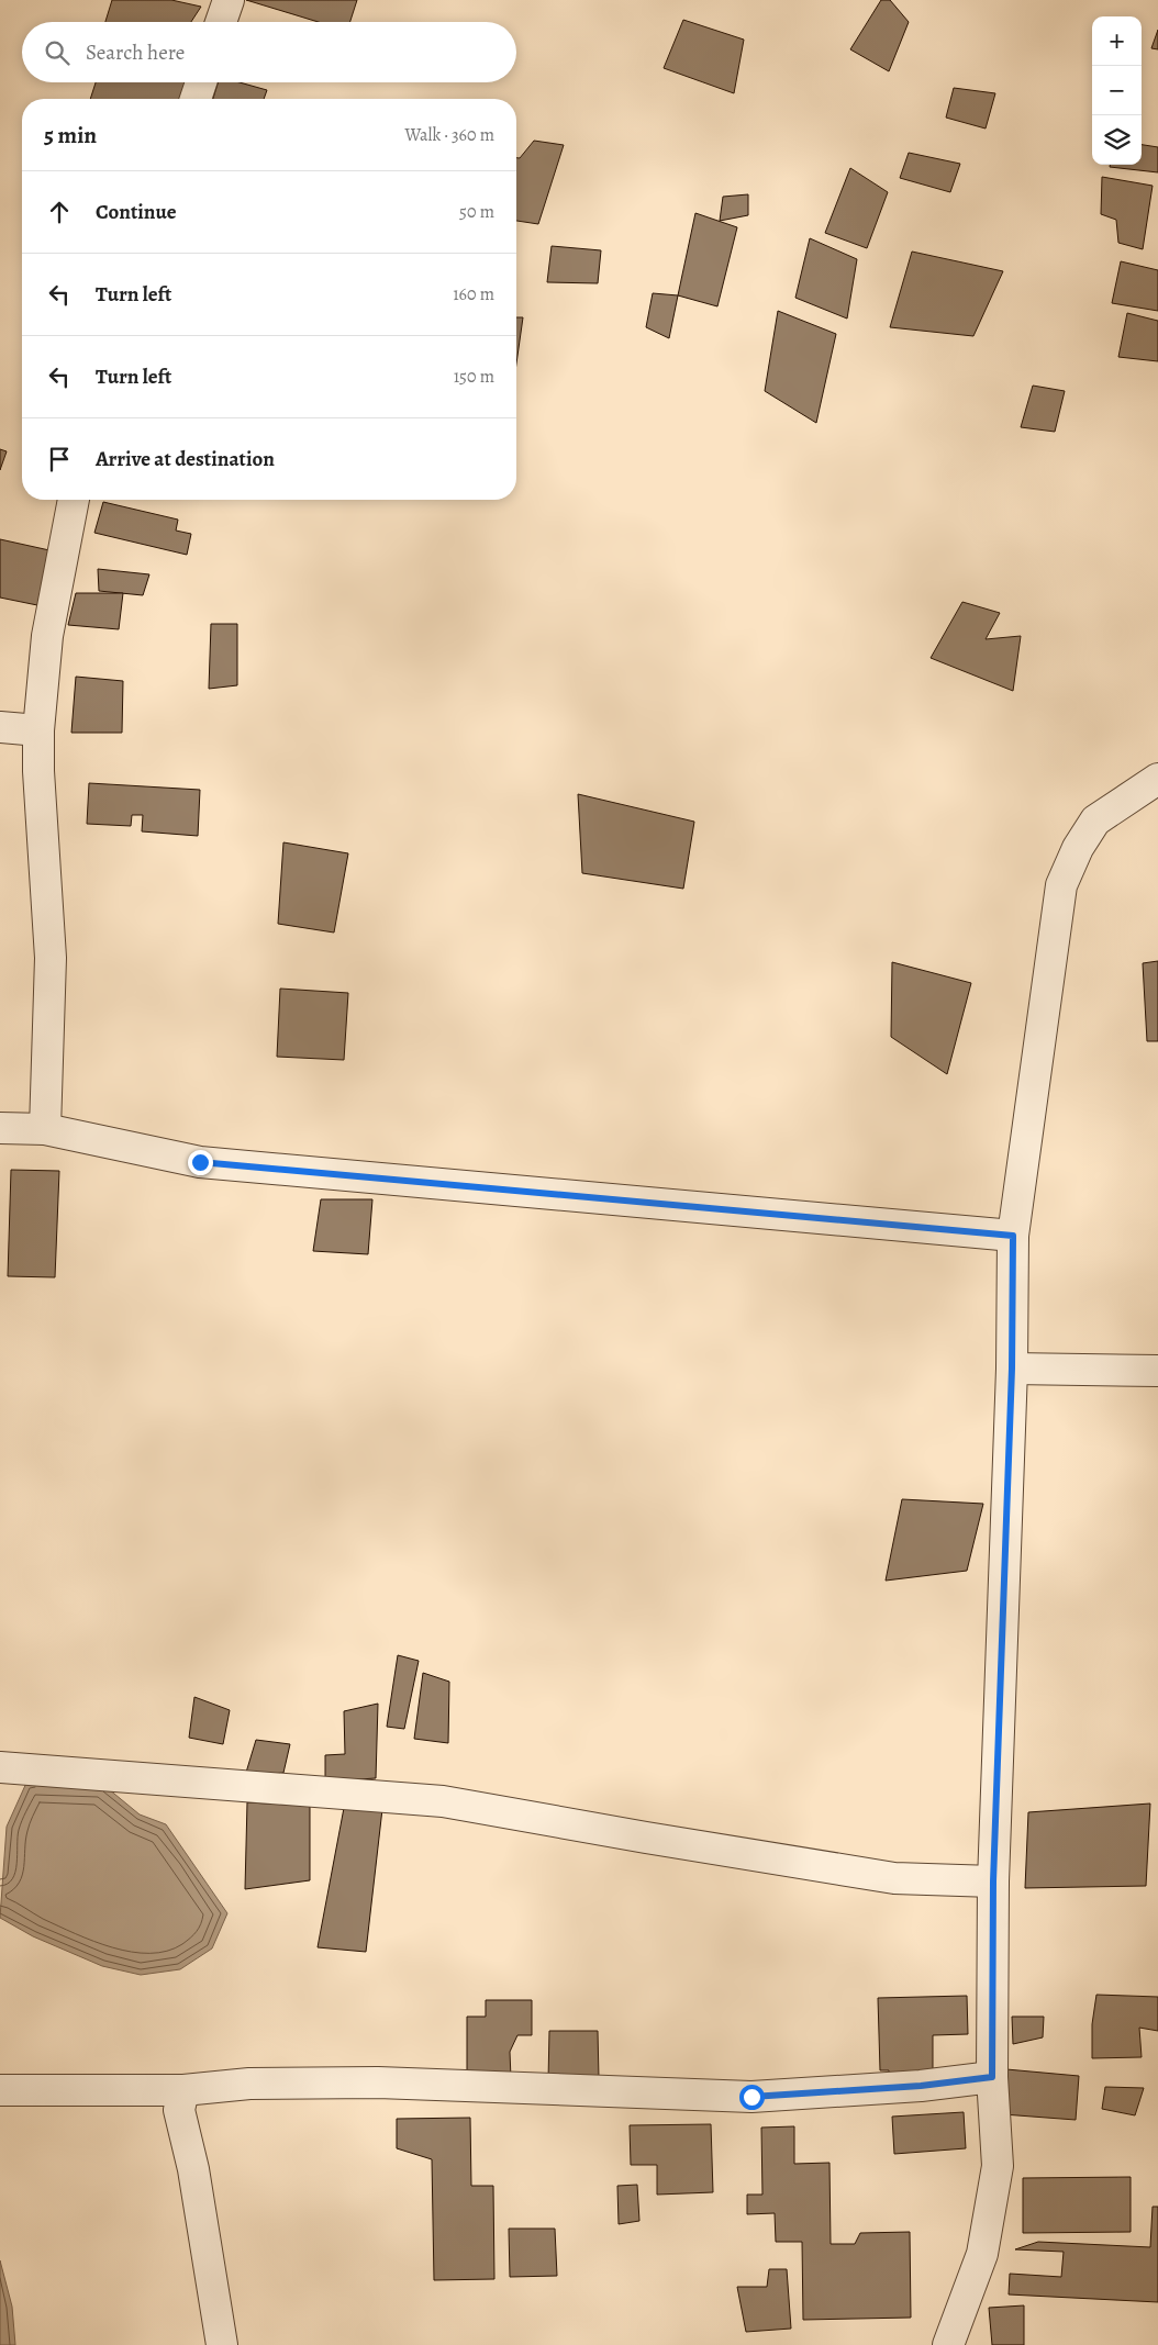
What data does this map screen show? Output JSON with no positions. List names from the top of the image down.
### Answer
{
  "page": {
    "map_buttons": ["+", "−"],
    "search": "Search here",
    "heading": ["5 min", "Walk · 360 m"],
    "list": [
      ["Continue", "50 m"],
      ["Turn left", "160 m"],
      ["Turn left", "150 m"],
      "Arrive at destination"
    ]
  }
}
